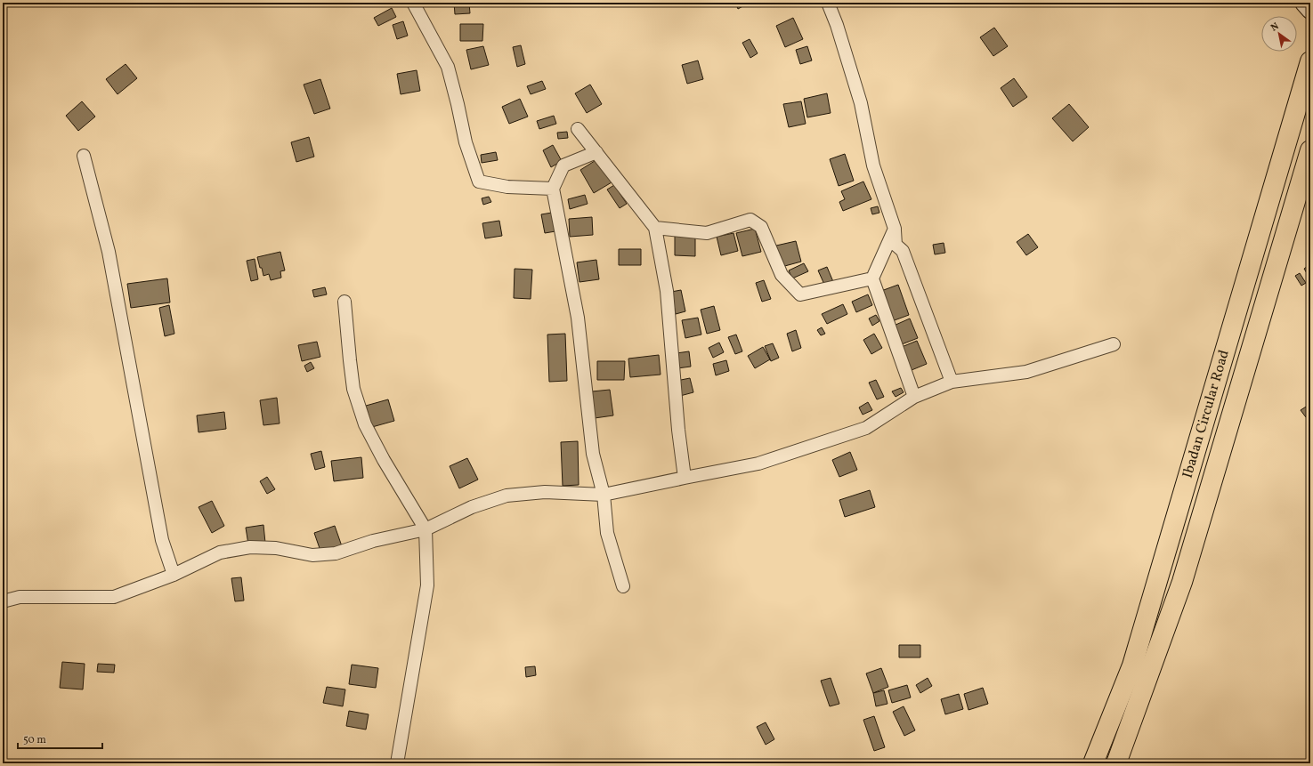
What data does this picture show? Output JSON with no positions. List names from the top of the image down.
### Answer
{
  "streets": {
    "highway": ["Ibadan Circular Road"]
  },
  "scale_bar": "50 m",
  "north": "top left"
}
